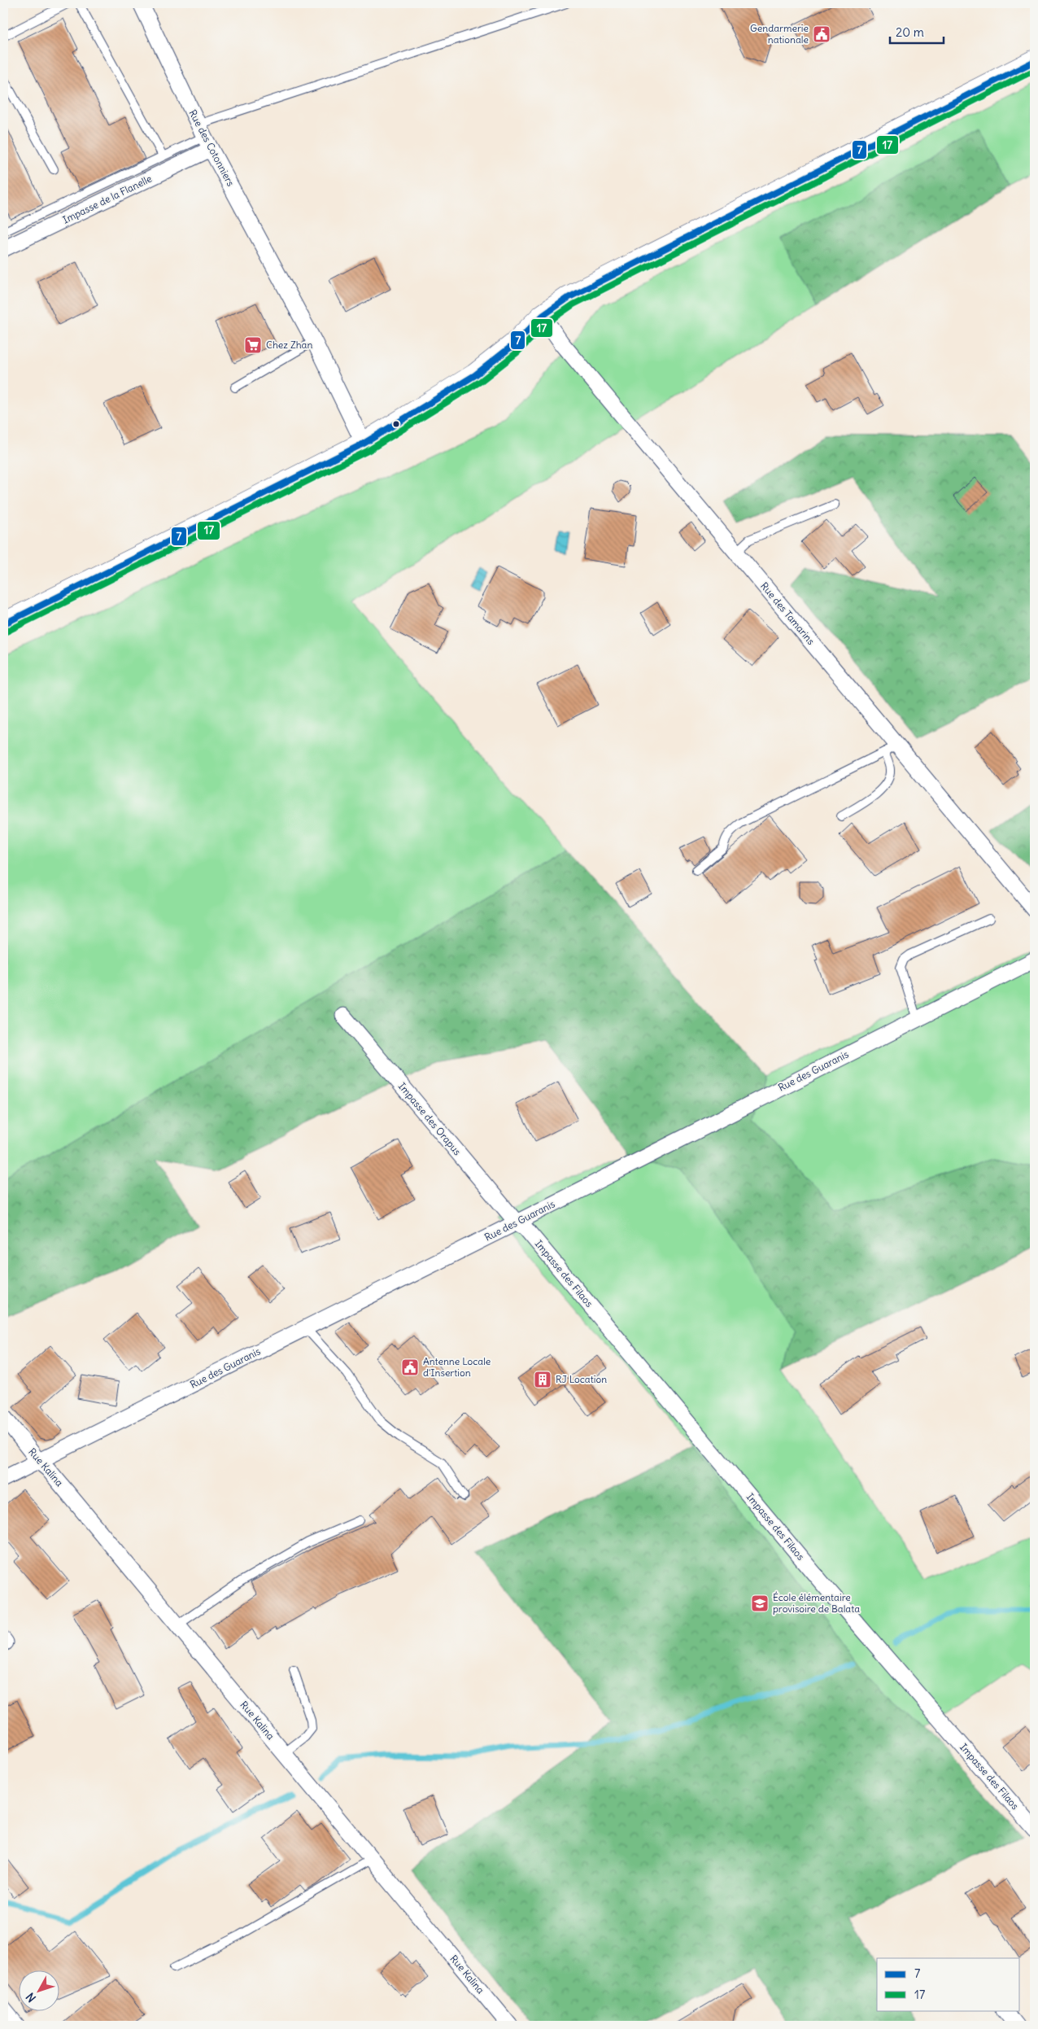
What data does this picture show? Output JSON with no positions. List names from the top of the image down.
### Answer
{
  "streets": {
    "street": [
      "Rue des Cotonniers",
      "Impasse de la Flanelle",
      "Rue des Tamarins",
      "Rue des Guaranis",
      "Impasse des Orapus",
      "Impasse des Filaos",
      "Rue Kalina"
    ]
  },
  "crossings": [
    ["Rue des Cotonniers", "Impasse de la Flanelle"],
    ["Rue des Guaranis", "Impasse des Orapus"],
    ["Rue des Guaranis", "Impasse des Filaos"],
    ["Rue des Guaranis", "Rue Kalina"],
    ["Impasse des Orapus", "Impasse des Filaos"]
  ],
  "places": {
    "public building": ["Gendarmerie nationale", "Antenne Locale d'Insertion"],
    "supermarket": ["Chez Zhan"],
    "building": ["RJ Location"],
    "school or university": ["École élémentaire provisoire de Balata"]
  },
  "lines": ["transit line 7", "transit line 17"],
  "legend": ["7", "17"],
  "scale_bar": "20 m",
  "north": "bottom left"
}
